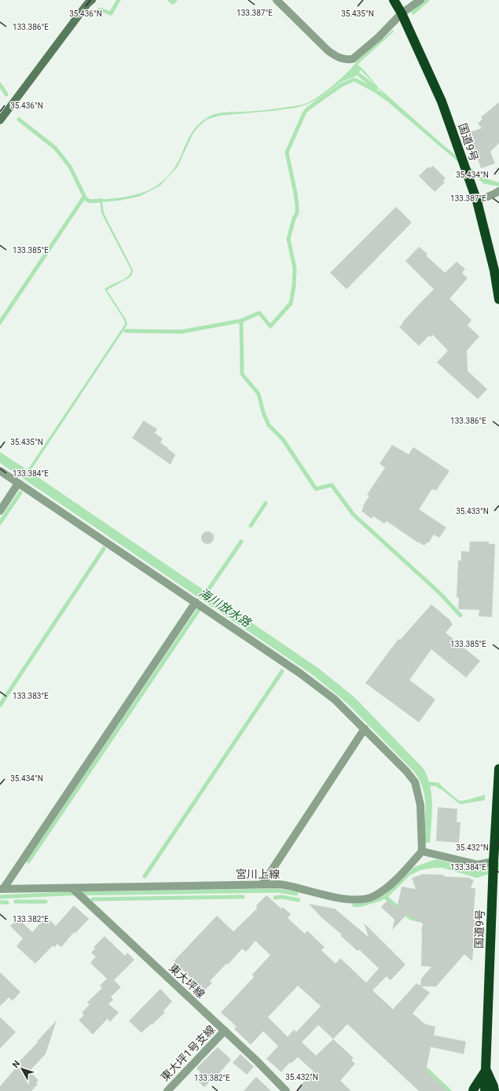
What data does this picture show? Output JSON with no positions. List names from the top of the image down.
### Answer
{
  "streets": {
    "highway": ["国道9号"],
    "street": ["宮川上線", "東大坪線", "東大坪1号支線"]
  },
  "crossings": [
    ["宮川上線", "東大坪線"],
    ["東大坪線", "東大坪1号支線"]
  ],
  "water": ["海川放水路"],
  "north": "top left",
  "coordinates": [
    "133.387°E",
    "35.436°N",
    "35.435°N",
    "133.386°E",
    "35.434°N",
    "133.385°E",
    "133.384°E",
    "35.433°N",
    "133.383°E",
    "35.432°N",
    "133.382°E"
  ]
}
